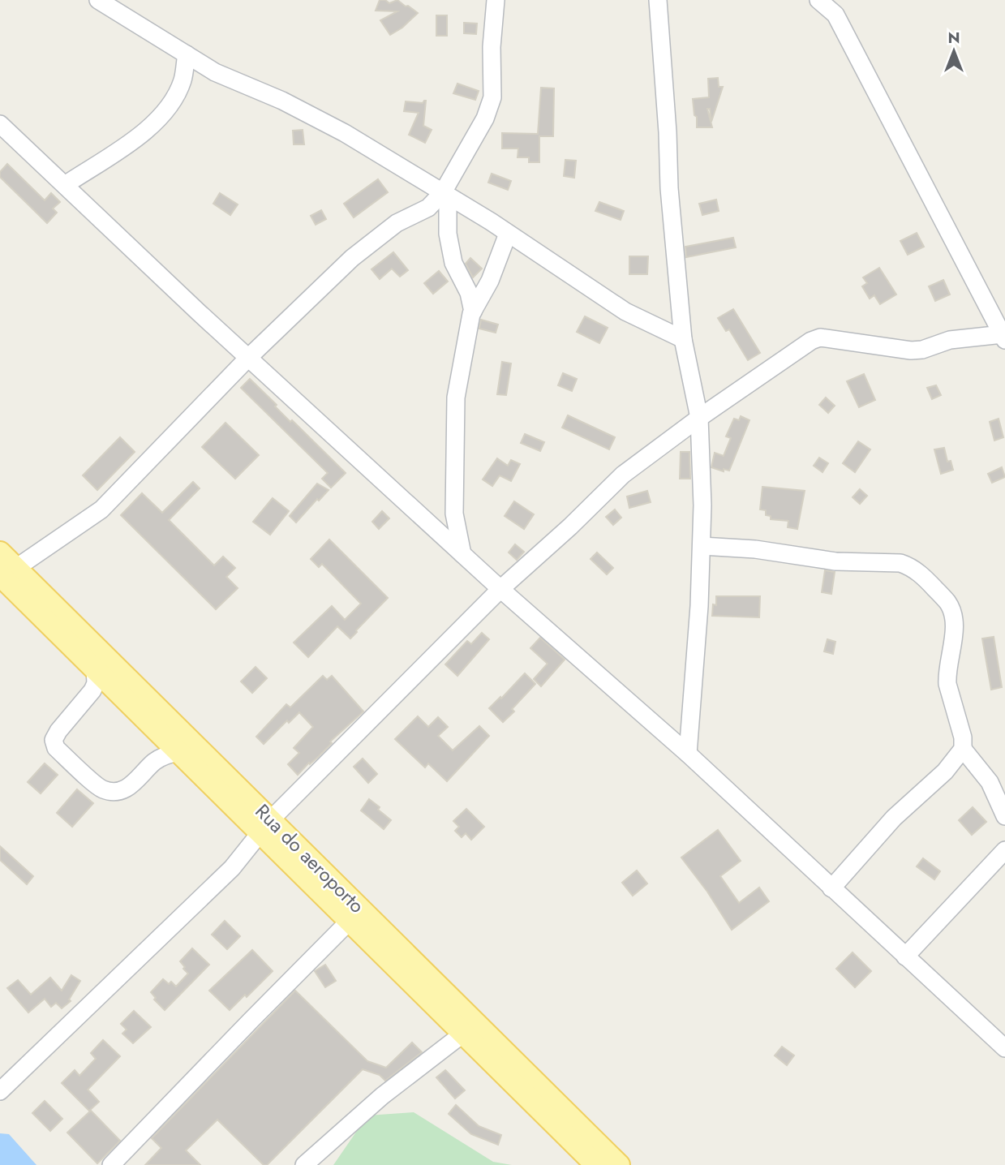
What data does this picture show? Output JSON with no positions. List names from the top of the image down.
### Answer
{
  "streets": {
    "main road": ["Rua do aeroporto"]
  },
  "north": "top"
}
